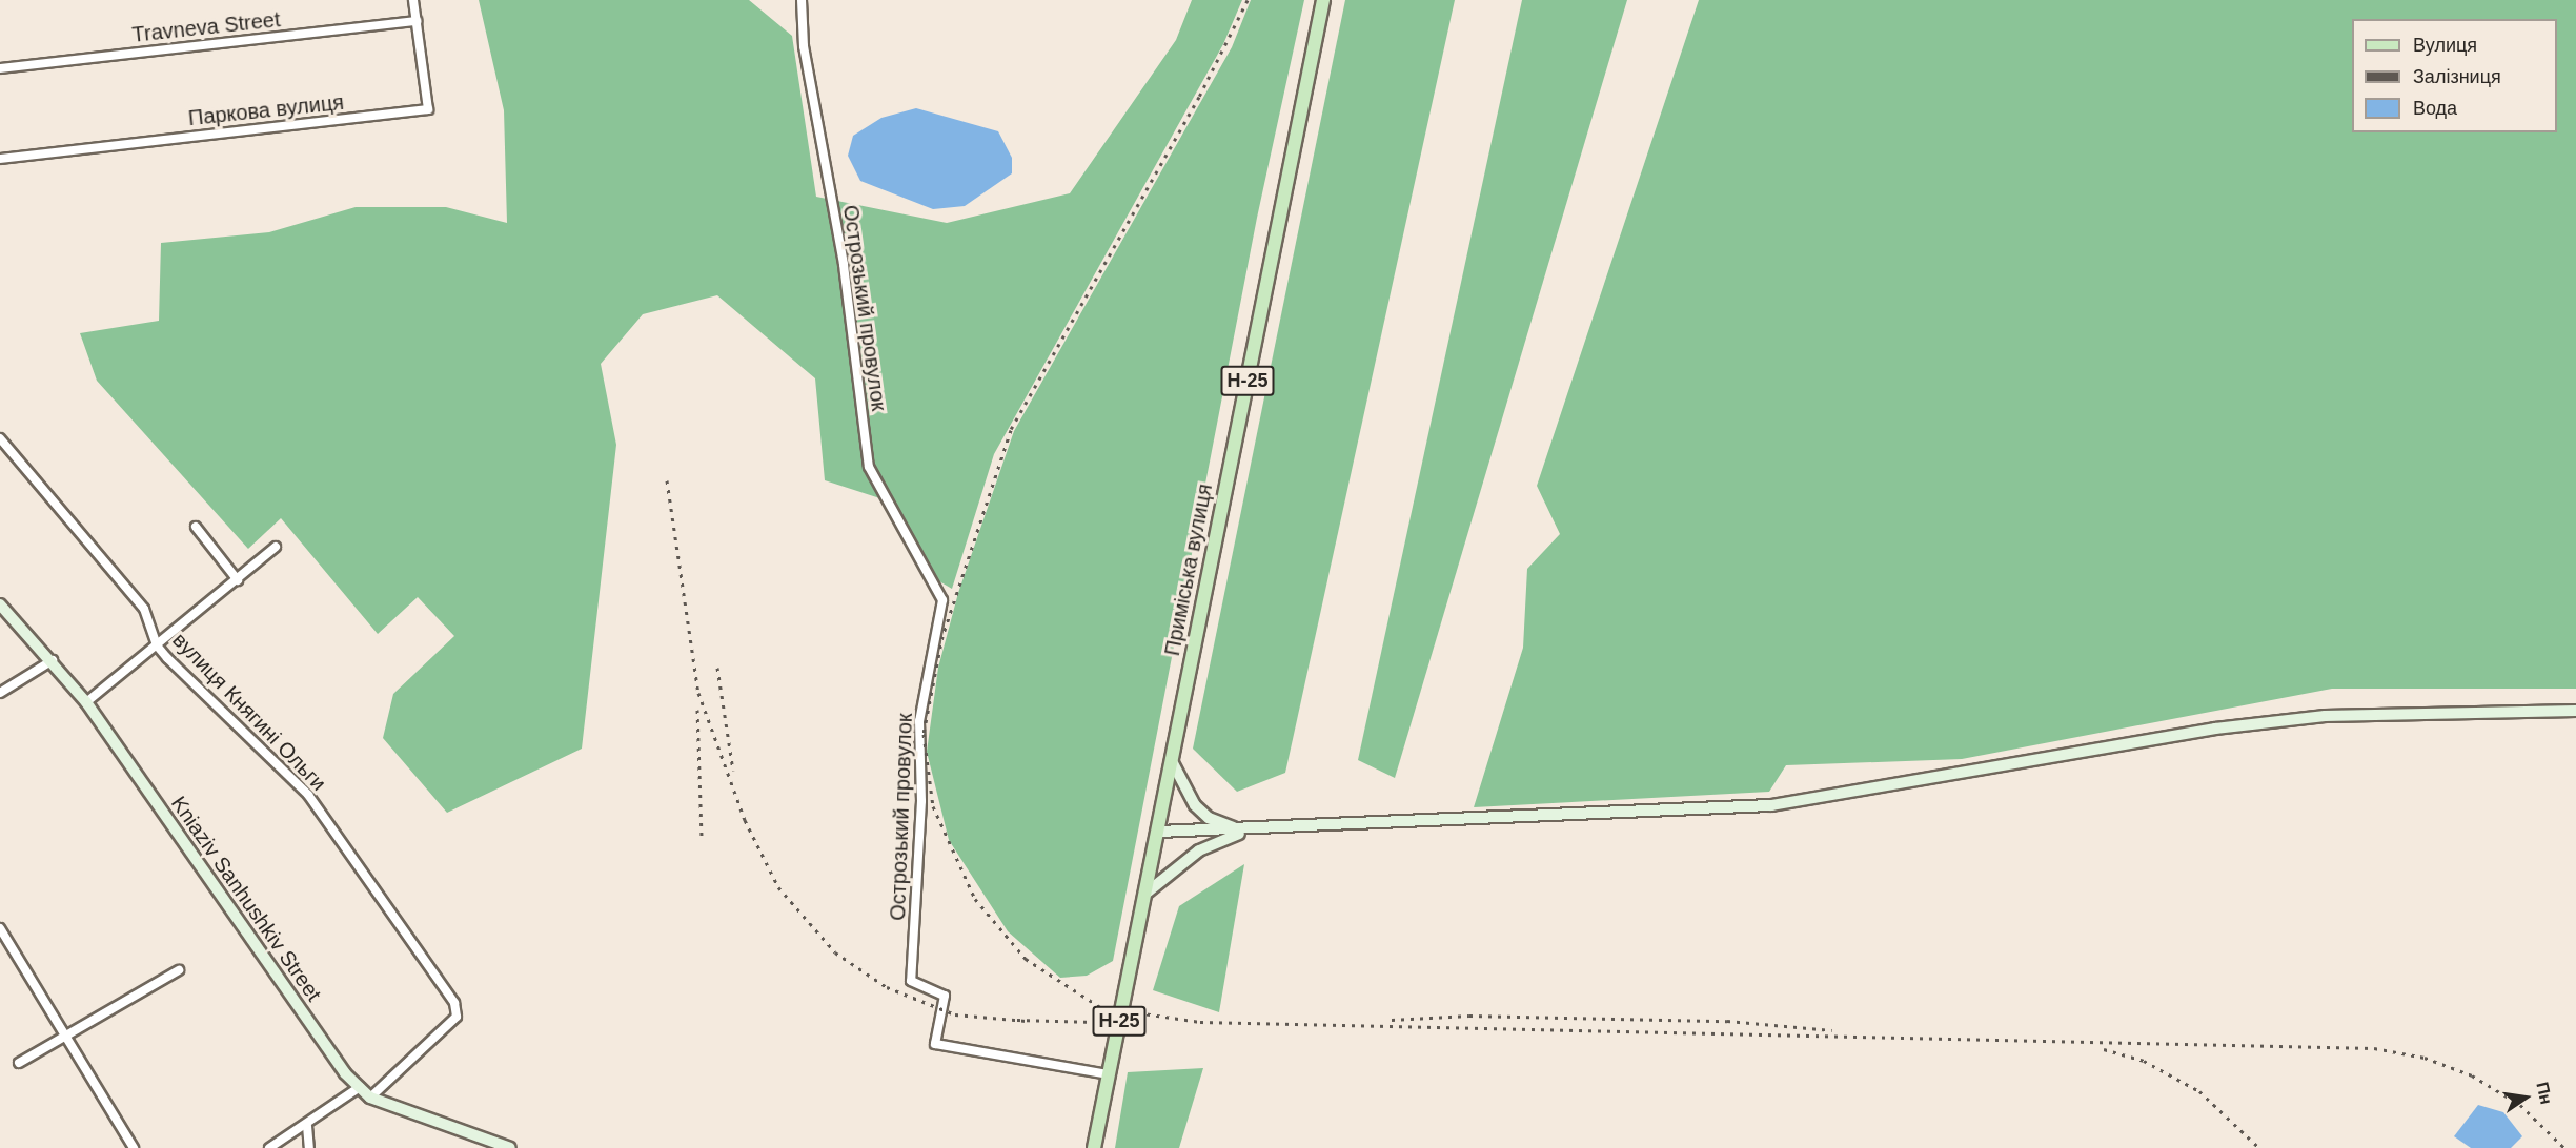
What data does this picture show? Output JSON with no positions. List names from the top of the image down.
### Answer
{
  "streets": {
    "main road": ["Н-25", "Приміська вулиця", "Kniaziv Sanhushkiv Street"],
    "street": [
      "Travneva Street",
      "Паркова вулиця",
      "Острозький провулок",
      "вулиця Княгині Ольги"
    ]
  },
  "crossings": [
    ["Travneva Street", "Паркова вулиця"],
    ["Острозький провулок", "Приміська вулиця"],
    ["вулиця Княгині Ольги", "Kniaziv Sanhushkiv Street"]
  ],
  "legend": ["Вулиця", "Залізниця", "Вода"],
  "north": "right"
}
